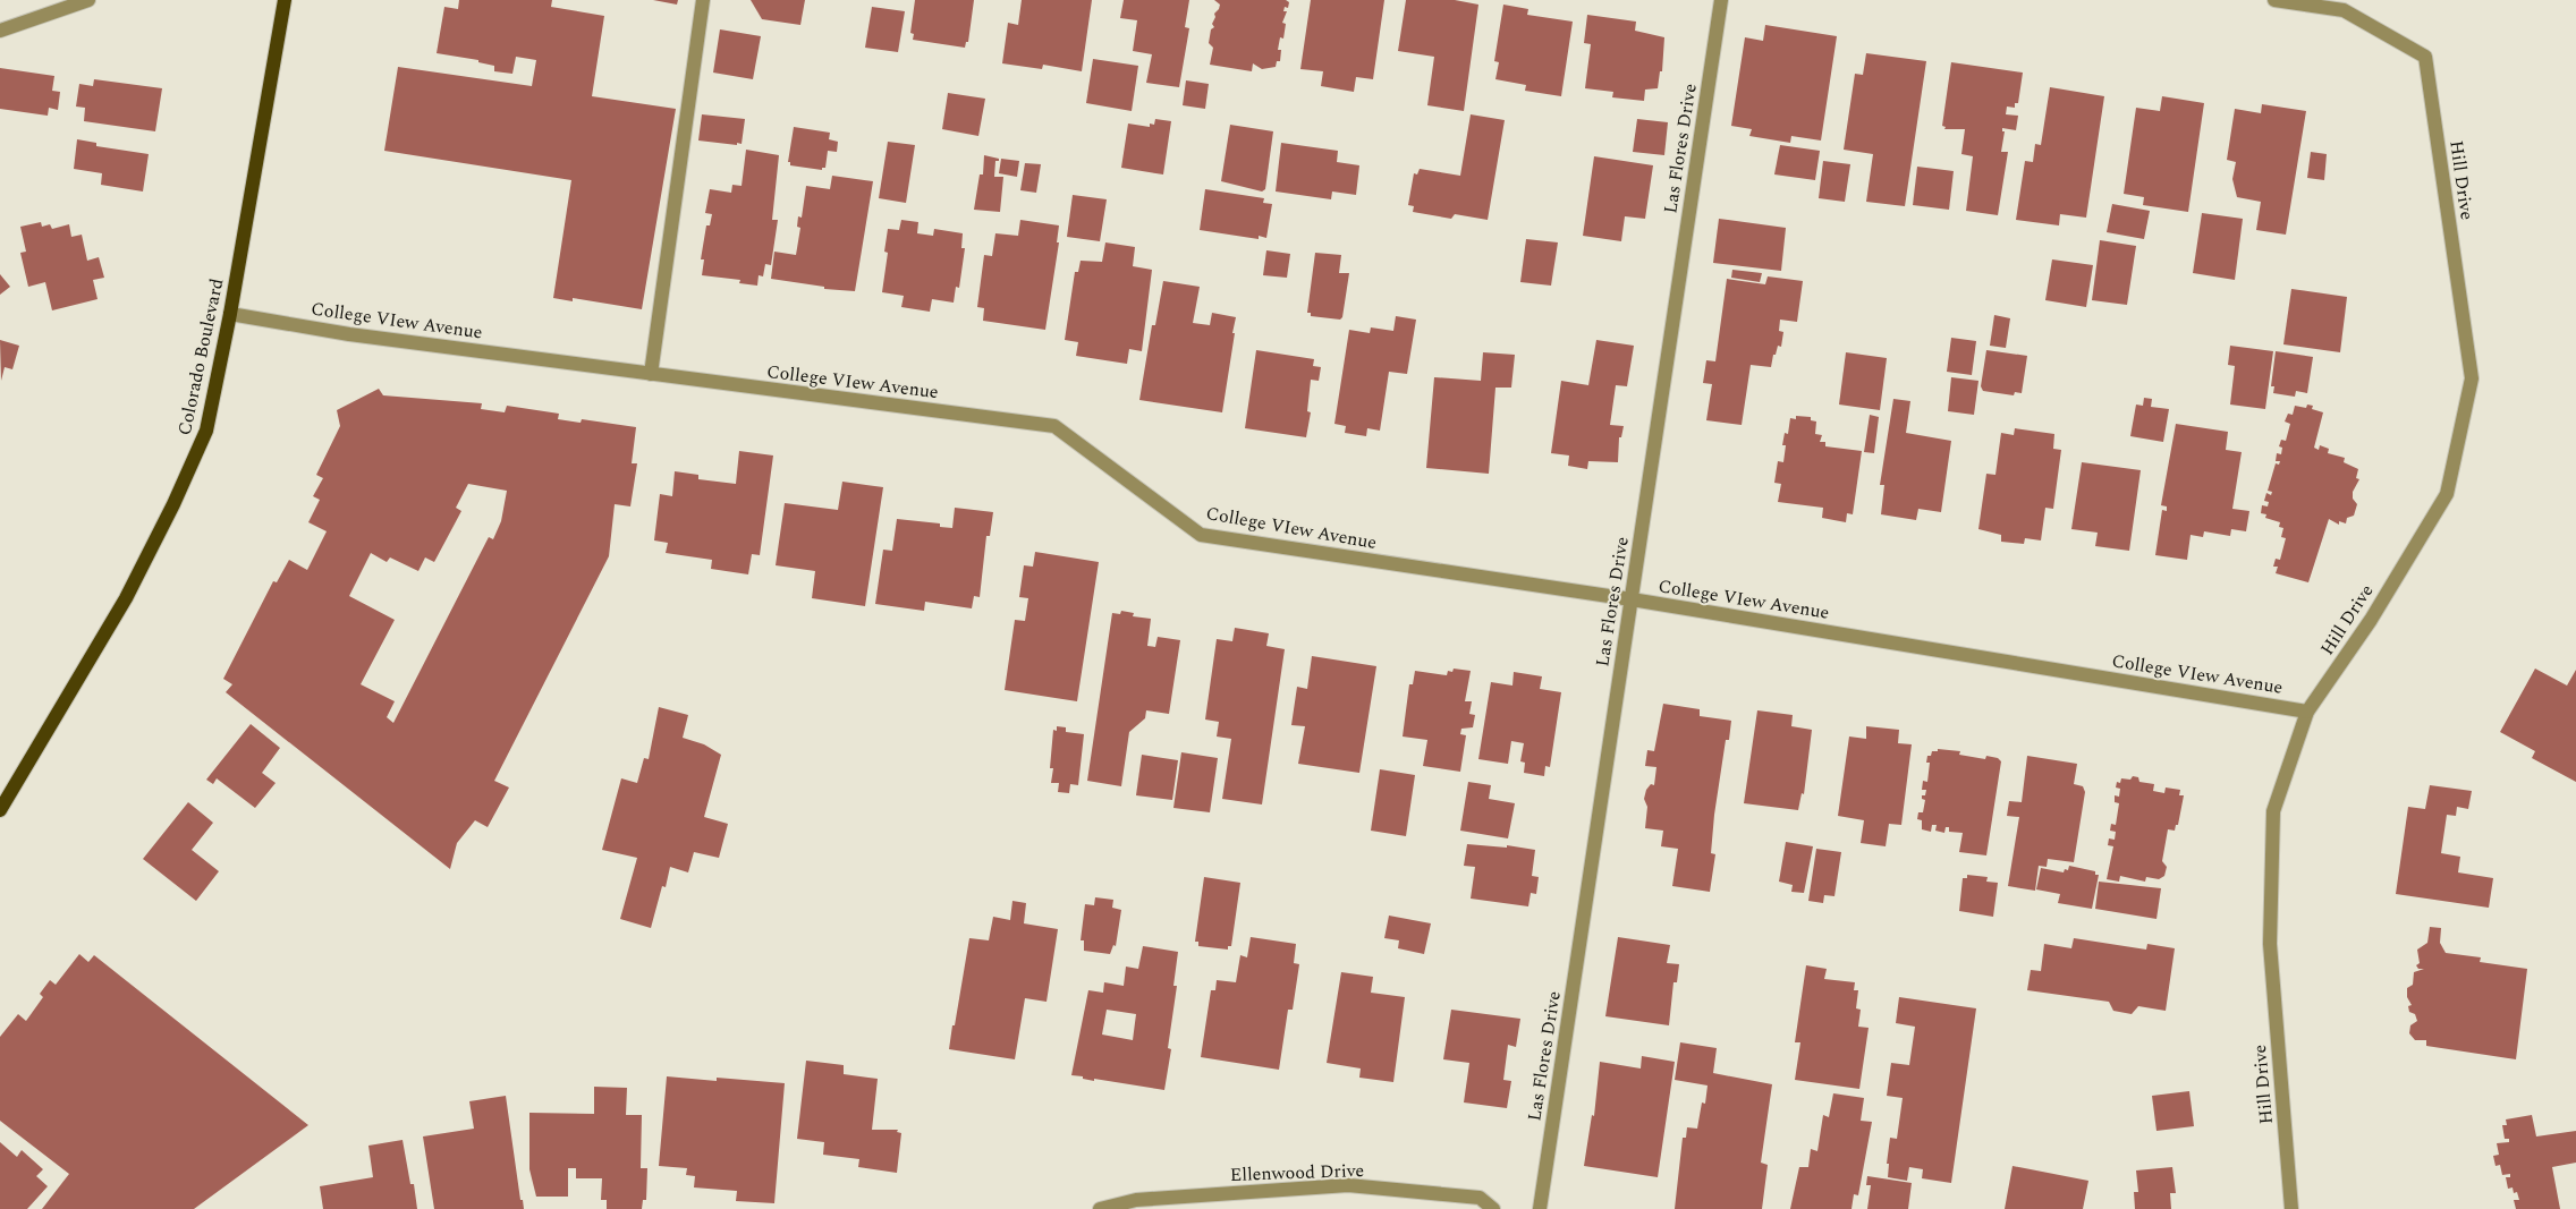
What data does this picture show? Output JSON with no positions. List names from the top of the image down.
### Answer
{
  "streets": {
    "main road": ["Colorado Boulevard"],
    "street": [
      "Las Flores Drive",
      "Hill Drive",
      "College VIew Avenue",
      "Ellenwood Drive"
    ]
  },
  "crossings": [
    ["Las Flores Drive", "College VIew Avenue"],
    ["Hill Drive", "College VIew Avenue"],
    ["College VIew Avenue", "Colorado Boulevard"]
  ]
}
